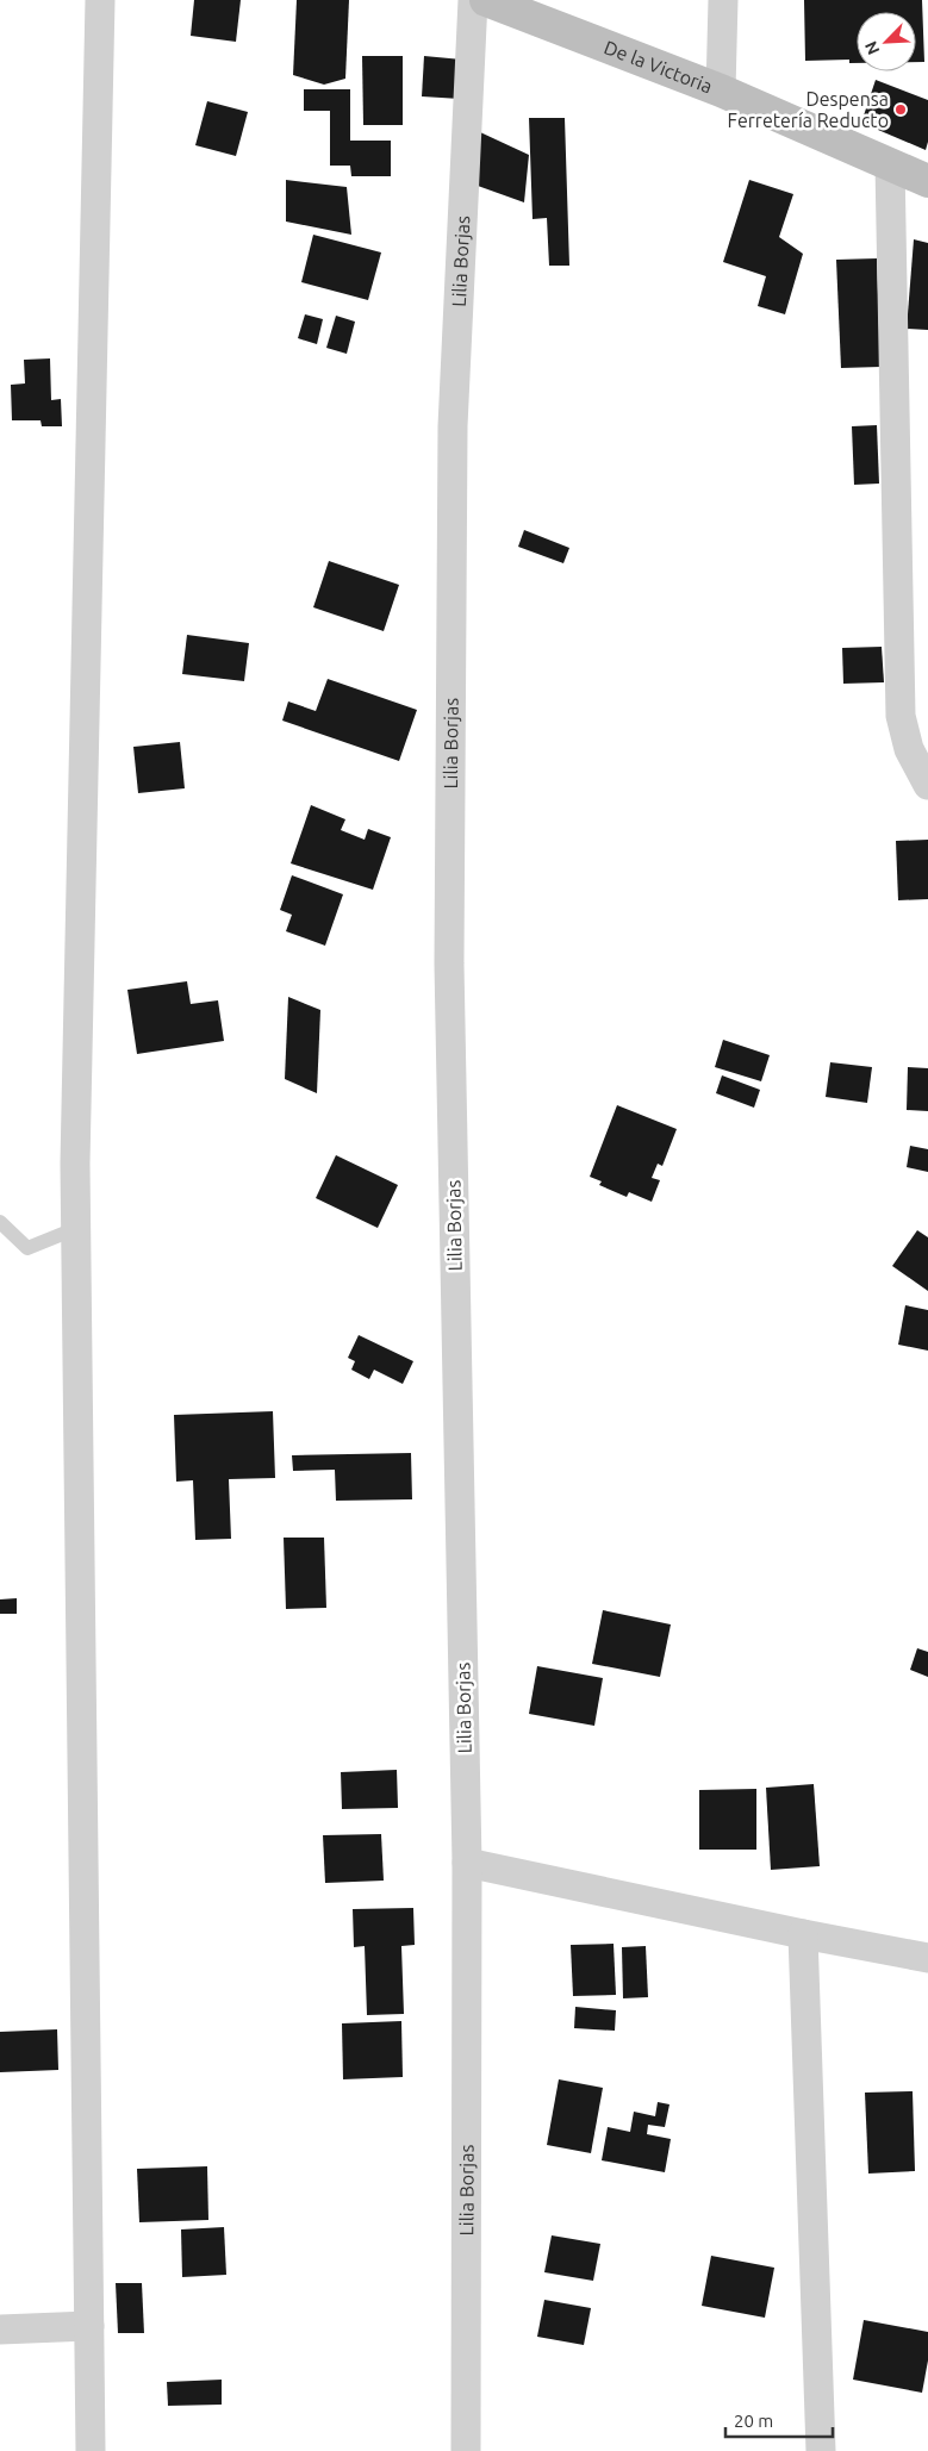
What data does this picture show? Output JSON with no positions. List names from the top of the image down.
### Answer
{
  "streets": {
    "main road": ["De la Victoria"],
    "street": ["Lilia Borjas"]
  },
  "places": ["Despensa Ferretería Reducto"],
  "scale_bar": "20 m",
  "north": "bottom left"
}
